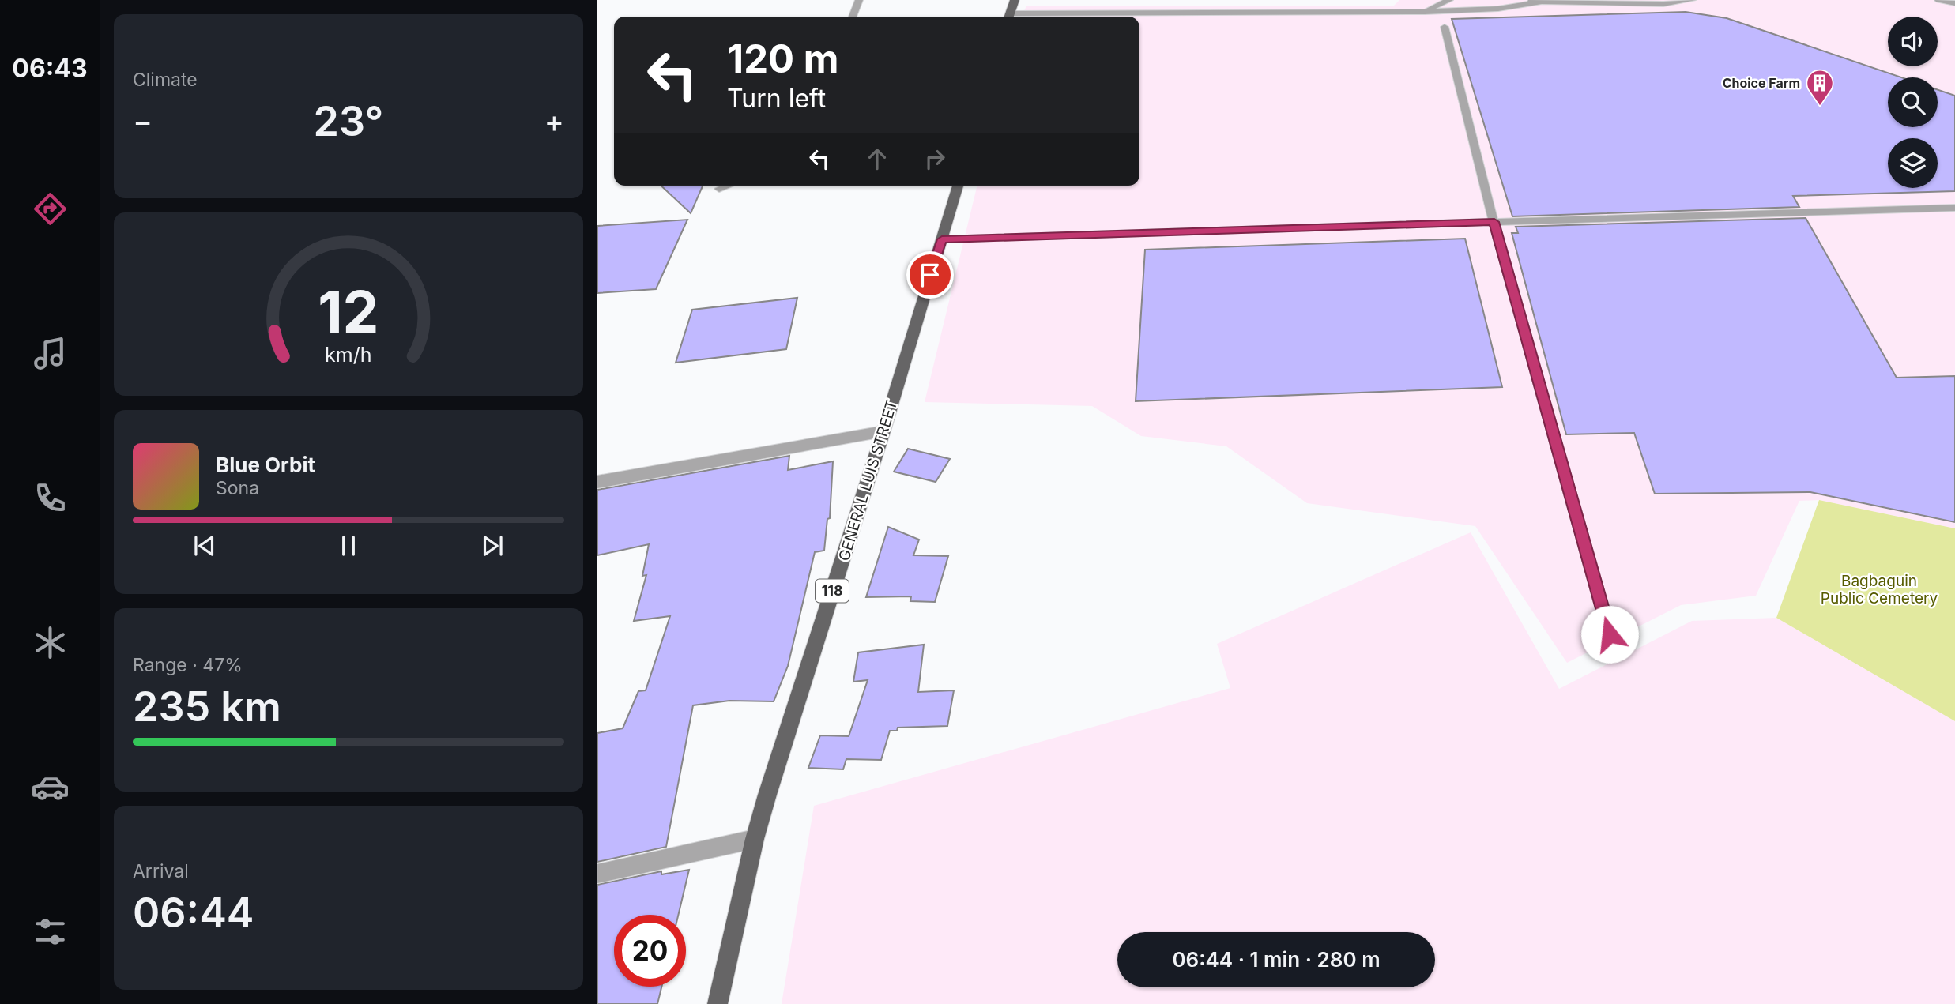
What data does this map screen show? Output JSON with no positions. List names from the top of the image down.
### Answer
{
  "streets": {
    "main road": ["GENERAL LUIS STREET", "118"]
  },
  "parks": ["Bagbaguin Public Cemetery"],
  "places": {
    "building": ["Choice Farm"]
  },
  "page": {
    "tabs": "06:43",
    "tile": [
      "Climate",
      ["Range · 47%", "235 km"],
      ["Arrival", "06:44"]
    ],
    "turn": ["120 m", "Turn left"],
    "heat": ["−", "23°", "+"],
    "song": ["Blue Orbit", "Sona"],
    "limit": "20",
    "trip": "06:44 · 1 min · 280 m",
    "gauge": ["12", "km/h"]
  }
}
